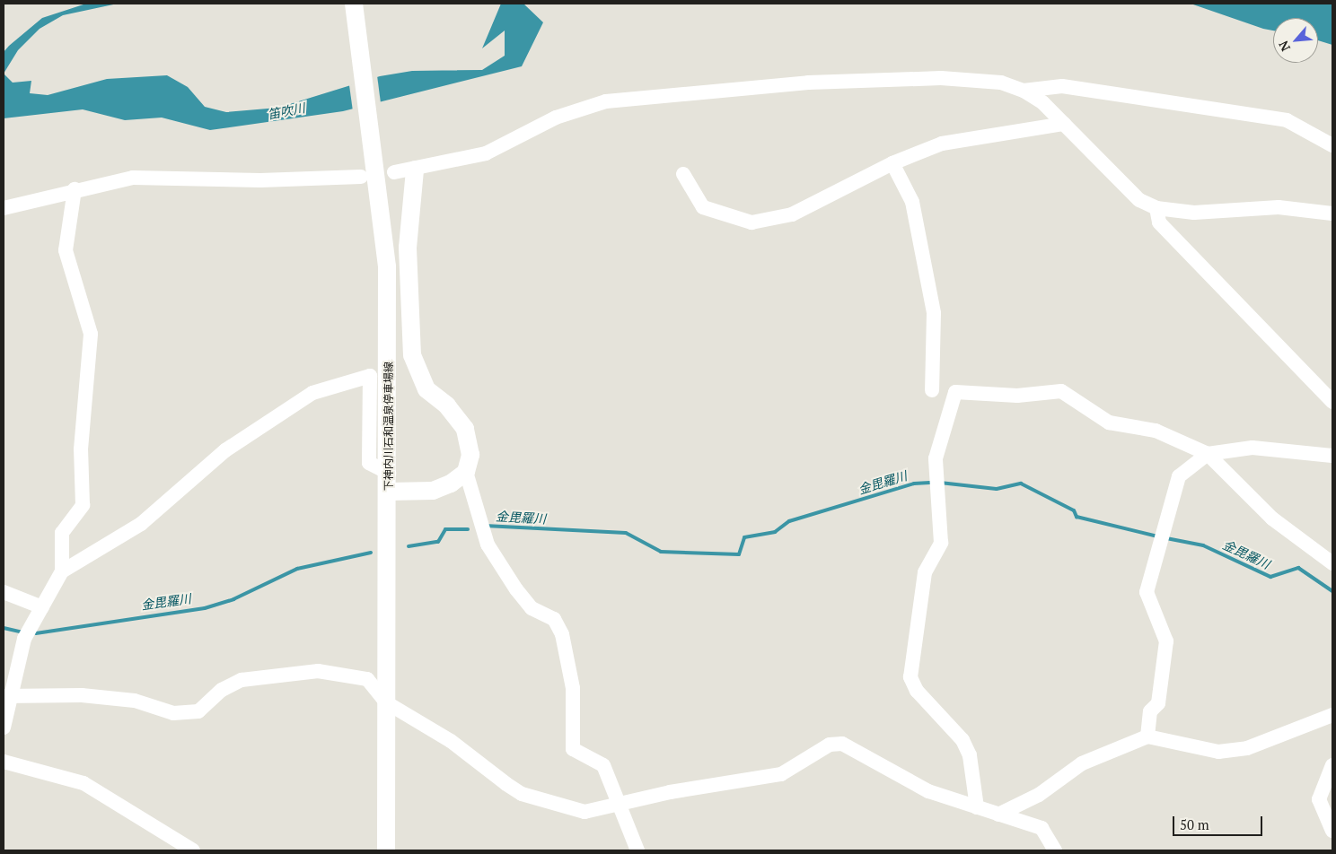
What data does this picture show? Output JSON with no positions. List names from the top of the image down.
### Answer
{
  "streets": {
    "main road": ["下神内川石和温泉停車場線"]
  },
  "water": ["笛吹川", "金毘羅川"],
  "scale_bar": "50 m",
  "north": "bottom left"
}
